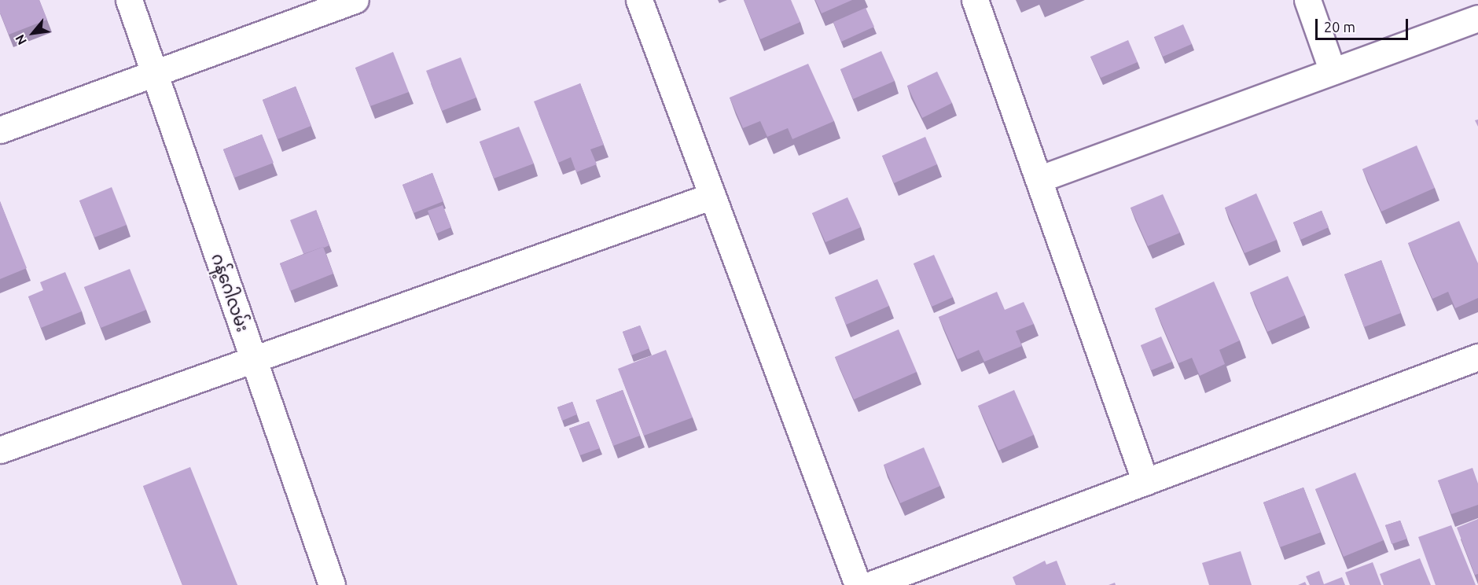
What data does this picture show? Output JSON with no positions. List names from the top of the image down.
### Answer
{
  "streets": {
    "street": ["ဂန့်ဂေါလမ်း"]
  },
  "scale_bar": "20 m",
  "north": "bottom left"
}
